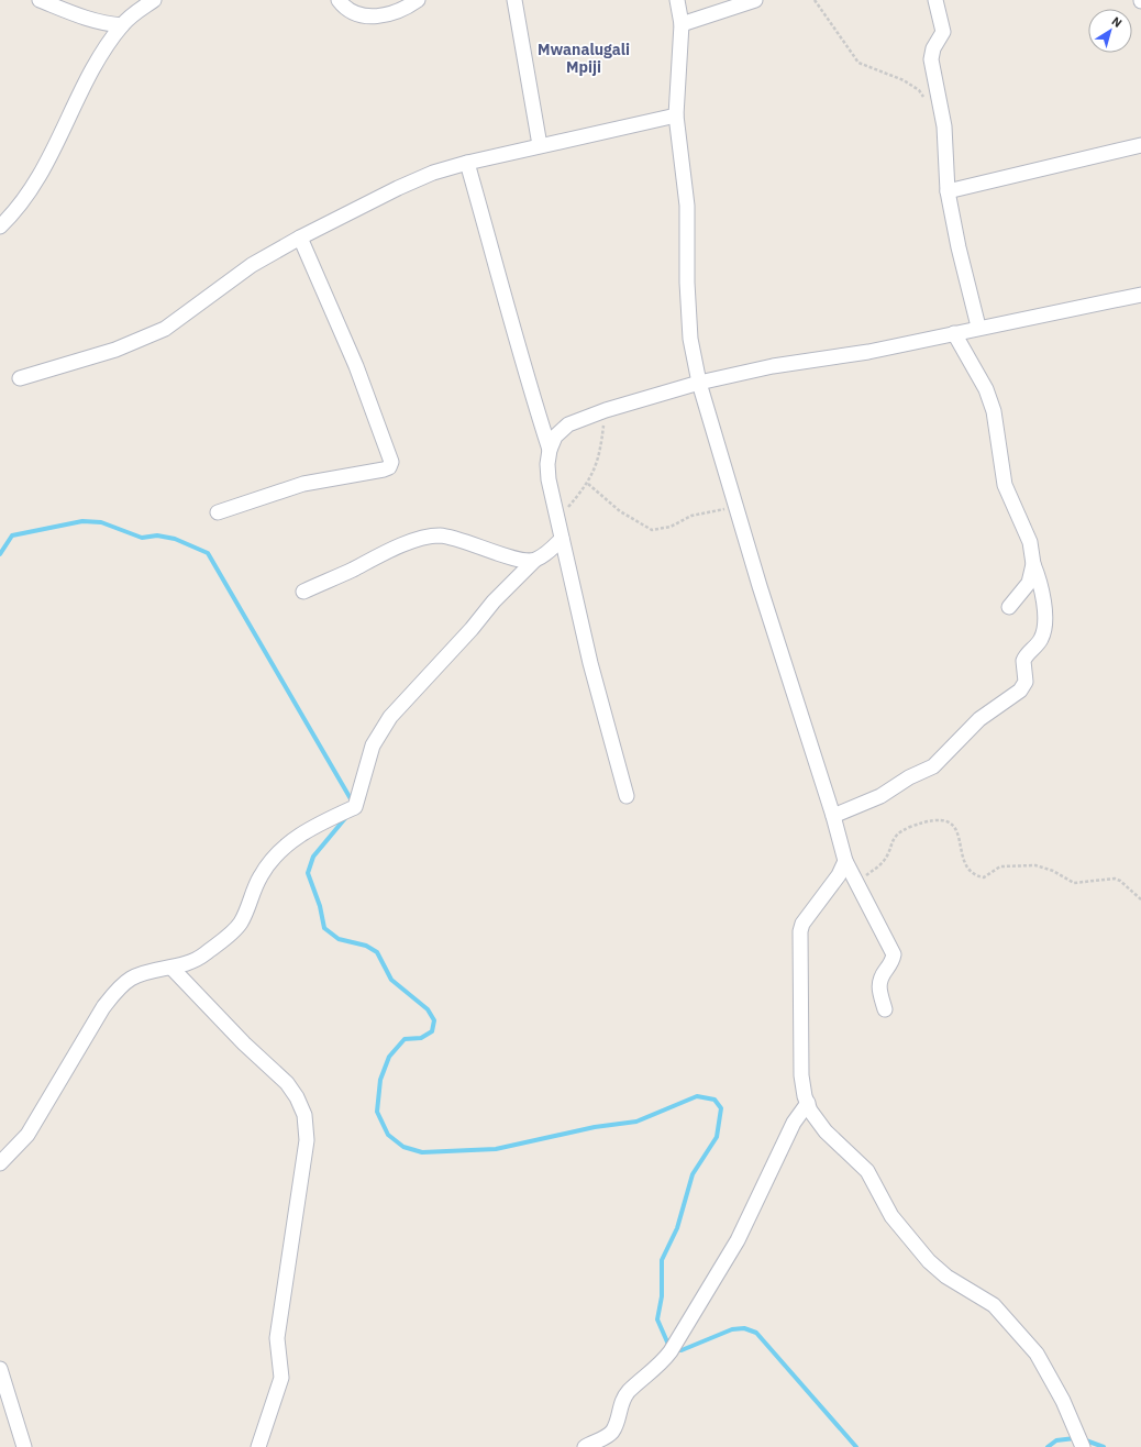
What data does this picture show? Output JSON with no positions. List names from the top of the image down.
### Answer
{
  "districts": ["Mwanalugali Mpiji"],
  "north": "top right"
}
